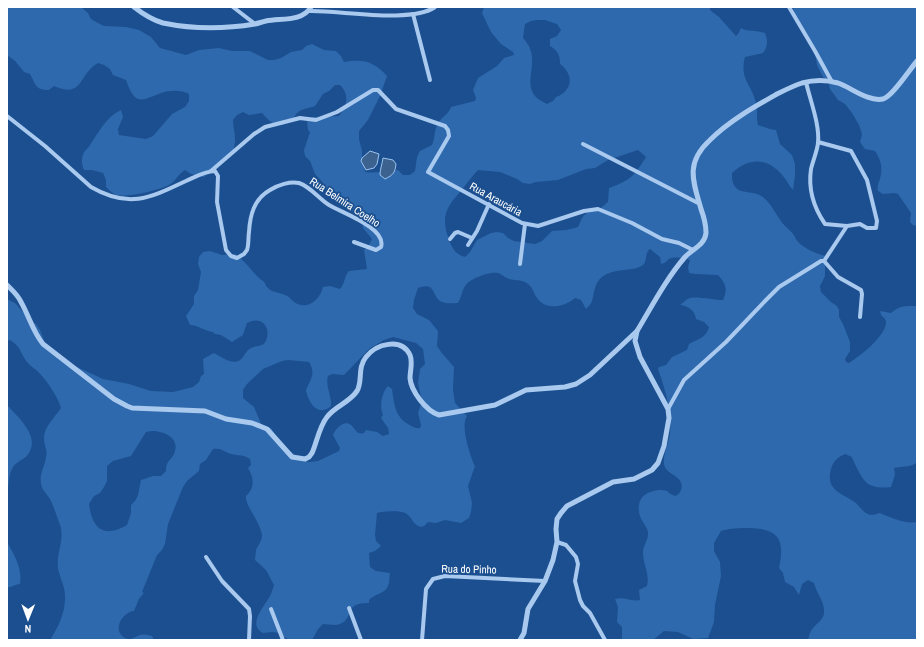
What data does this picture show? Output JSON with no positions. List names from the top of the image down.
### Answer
{
  "streets": {
    "street": ["Rua Araucária", "Rua Belmira Coelho", "Rua do Pinho"]
  },
  "crossings": [
    ["Rua Araucária", "Rua Belmira Coelho"]
  ],
  "north": "bottom"
}
